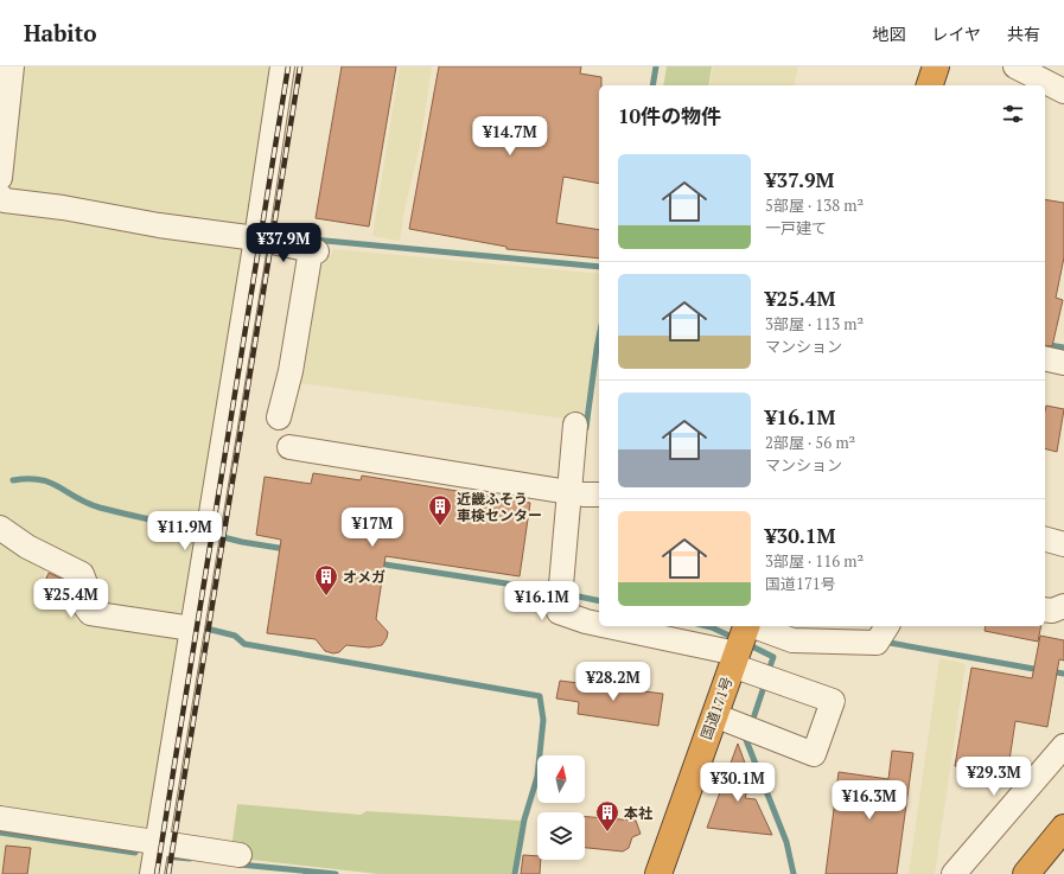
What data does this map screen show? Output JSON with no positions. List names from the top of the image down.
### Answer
{
  "streets": {
    "highway": ["国道171号"]
  },
  "places": {
    "building": ["近畿ふそう 車検センター", "オメガ", "本社"]
  },
  "north": "top",
  "page": {
    "header": "Habito",
    "nav": ["地図", "レイヤ", "共有"],
    "heading": "10件の物件",
    "price": [
      "¥14.7M",
      "¥37.9M",
      "¥17M",
      "¥11.9M",
      "¥25.4M",
      "¥16.1M",
      "¥28.2M",
      "¥29.3M",
      "¥30.1M",
      "¥16.3M"
    ],
    "list": [
      {
        "name": "¥37.9M",
        "note": "5部屋 · 138 m² · 一戸建て"
      },
      {
        "name": "¥25.4M",
        "note": "3部屋 · 113 m² · マンション"
      },
      {
        "name": "¥16.1M",
        "note": "2部屋 · 56 m² · マンション"
      },
      {
        "name": "¥30.1M",
        "note": "3部屋 · 116 m² · 国道171号"
      }
    ]
  }
}
